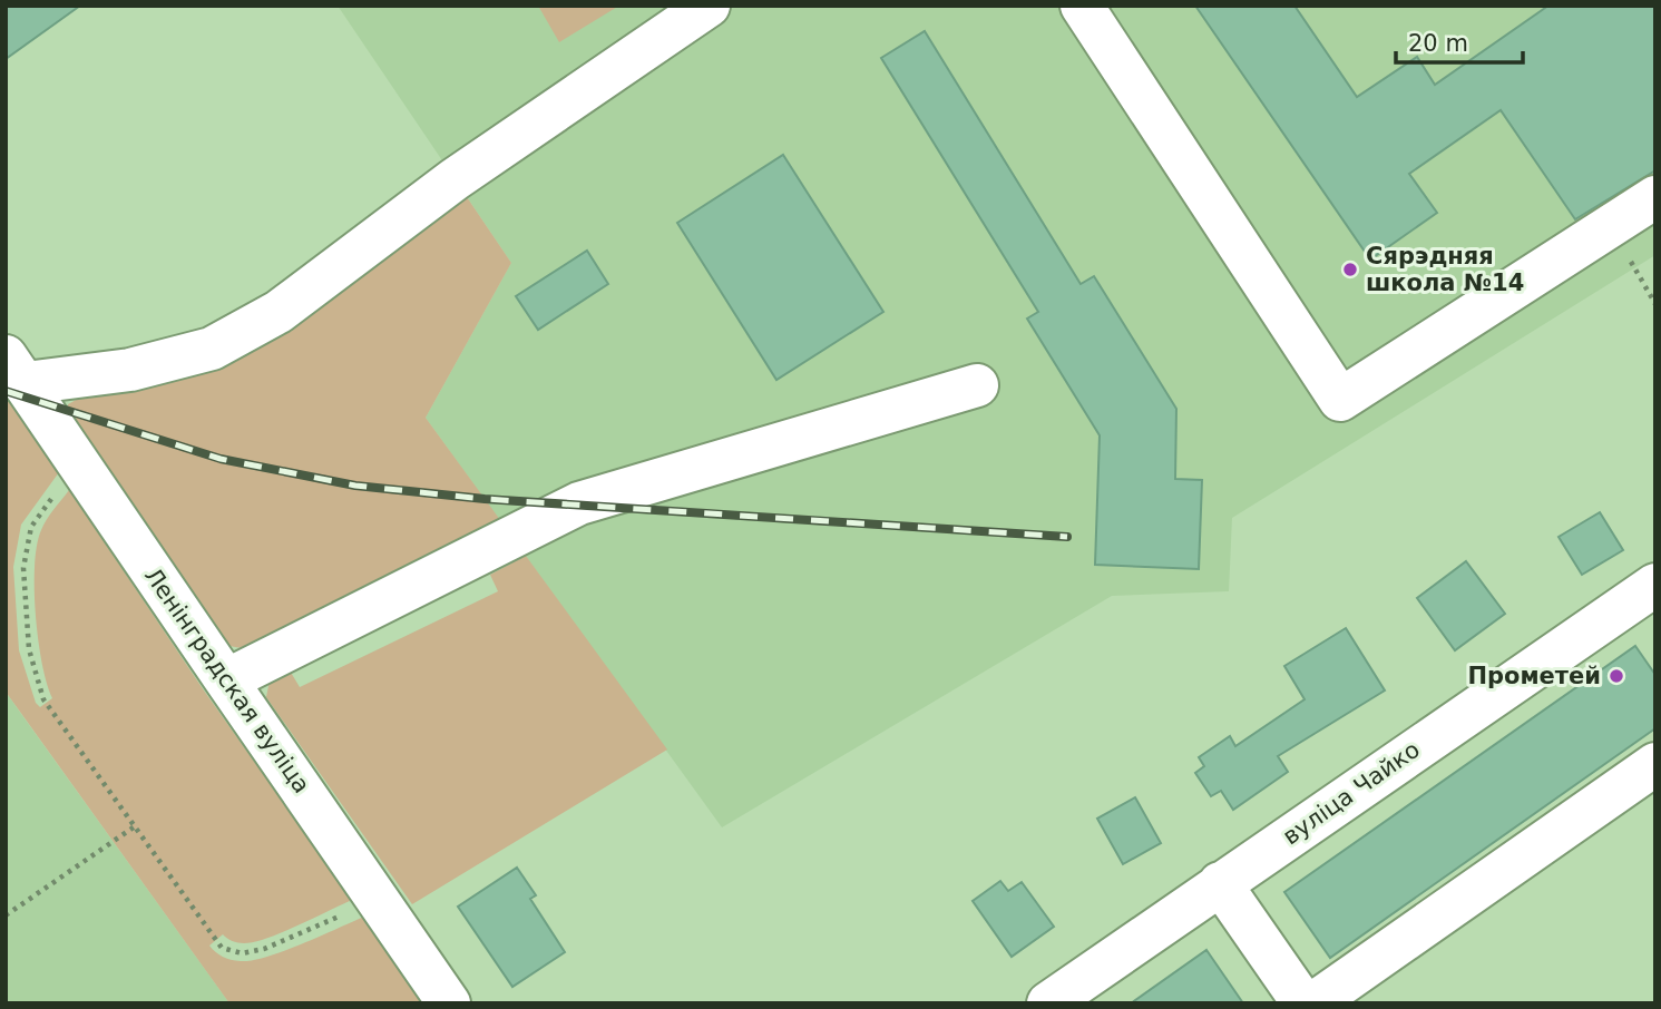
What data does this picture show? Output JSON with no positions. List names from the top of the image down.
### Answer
{
  "streets": {
    "street": ["Ленінградская вуліца", "вуліца Чайко"]
  },
  "places": ["Сярэдняя школа №14", "Прометей"],
  "scale_bar": "20 m"
}
